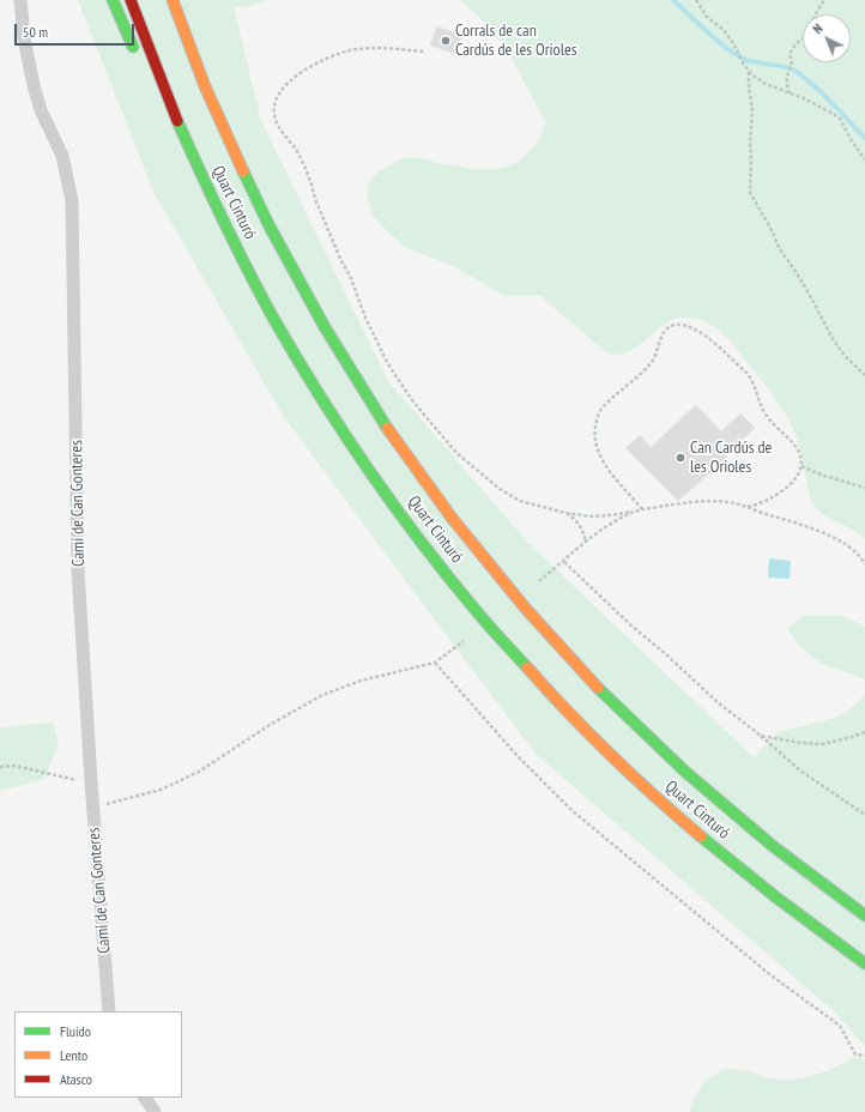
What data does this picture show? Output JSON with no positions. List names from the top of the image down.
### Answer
{
  "streets": {
    "highway": ["Quart Cinturó"],
    "street": ["Camí de Can Gonteres"]
  },
  "places": ["Corrals de can Cardús de les Orioles", "Can Cardús de les Orioles"],
  "legend": ["Fluido", "Lento", "Atasco"],
  "scale_bar": "50 m",
  "north": "top left"
}
